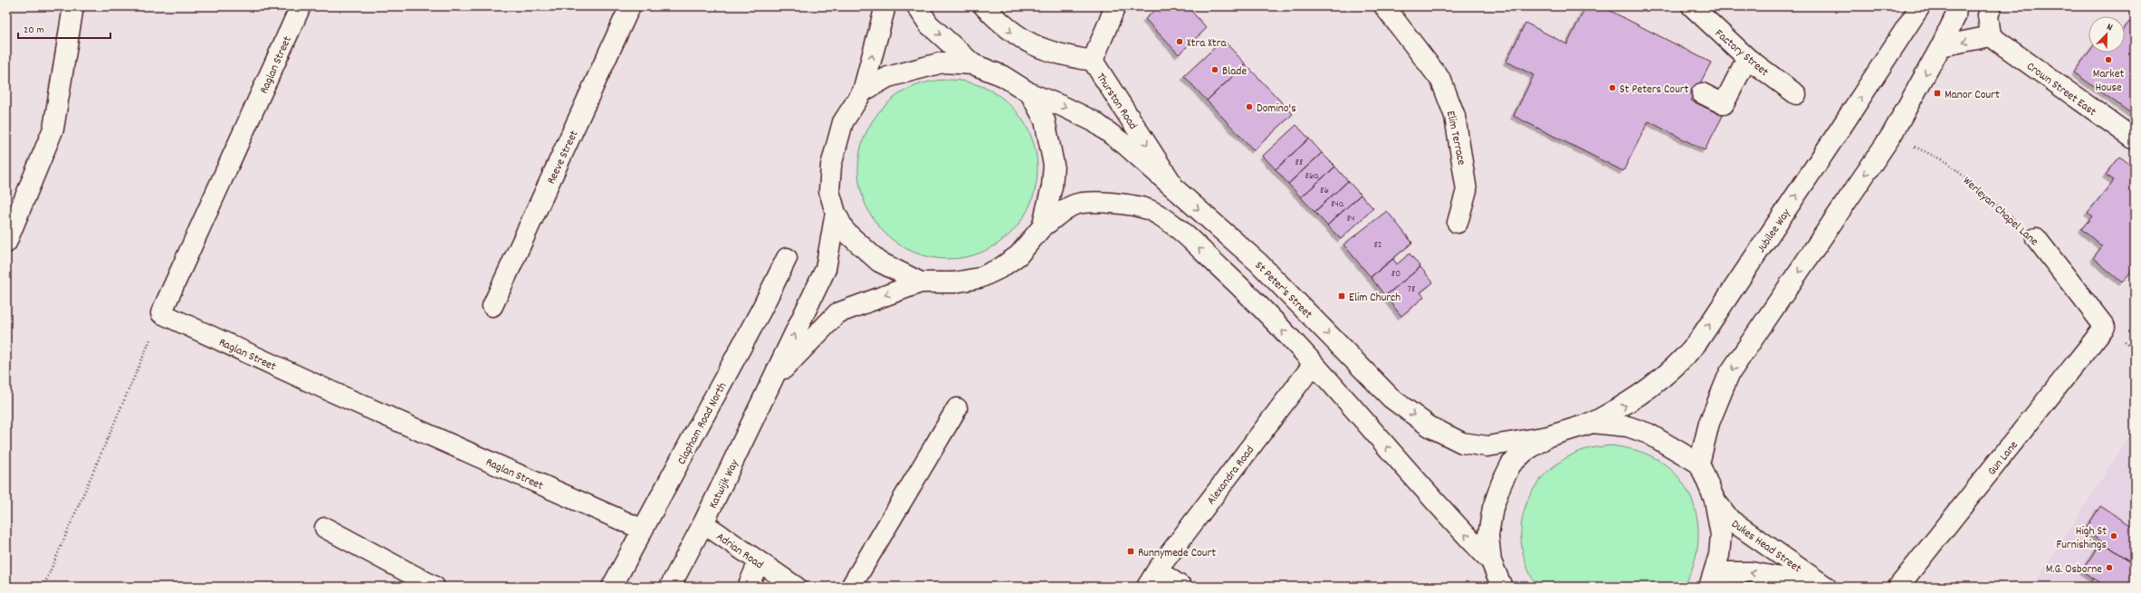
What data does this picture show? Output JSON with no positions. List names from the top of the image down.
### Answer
{
  "streets": {
    "main road": [
      "Factory Street",
      "Raglan Street",
      "Crown Street East",
      "Thurston Road",
      "Elim Terrace",
      "Reeve Street",
      "Werleyan Chapel Lane",
      "Jubilee Way",
      "St Peter's Street",
      "Clapham Road North",
      "Gun Lane",
      "Alexandra Road",
      "Katwijk Way",
      "Dukes Head Street",
      "Adrian Road"
    ]
  },
  "crossings": [
    ["Raglan Street", "Clapham Road North"],
    ["Thurston Road", "St Peter's Street"],
    ["Werleyan Chapel Lane", "Gun Lane"],
    ["Katwijk Way", "Adrian Road"]
  ],
  "one_way": ["Thurston Road"],
  "places": {
    "other": [
      "Xtra Xtra",
      "Market House",
      "Blade",
      "St Peters Court",
      "Domino's",
      "High St Furnishings",
      "M.G. Osborne"
    ],
    "transit": ["Manor Court", "Elim Church", "Runnymede Court"]
  },
  "house_numbers": [
    "88",
    "86a",
    "86",
    "84a",
    "84",
    "82",
    "80",
    "78"
  ],
  "scale_bar": "20 m",
  "north": "top right"
}
